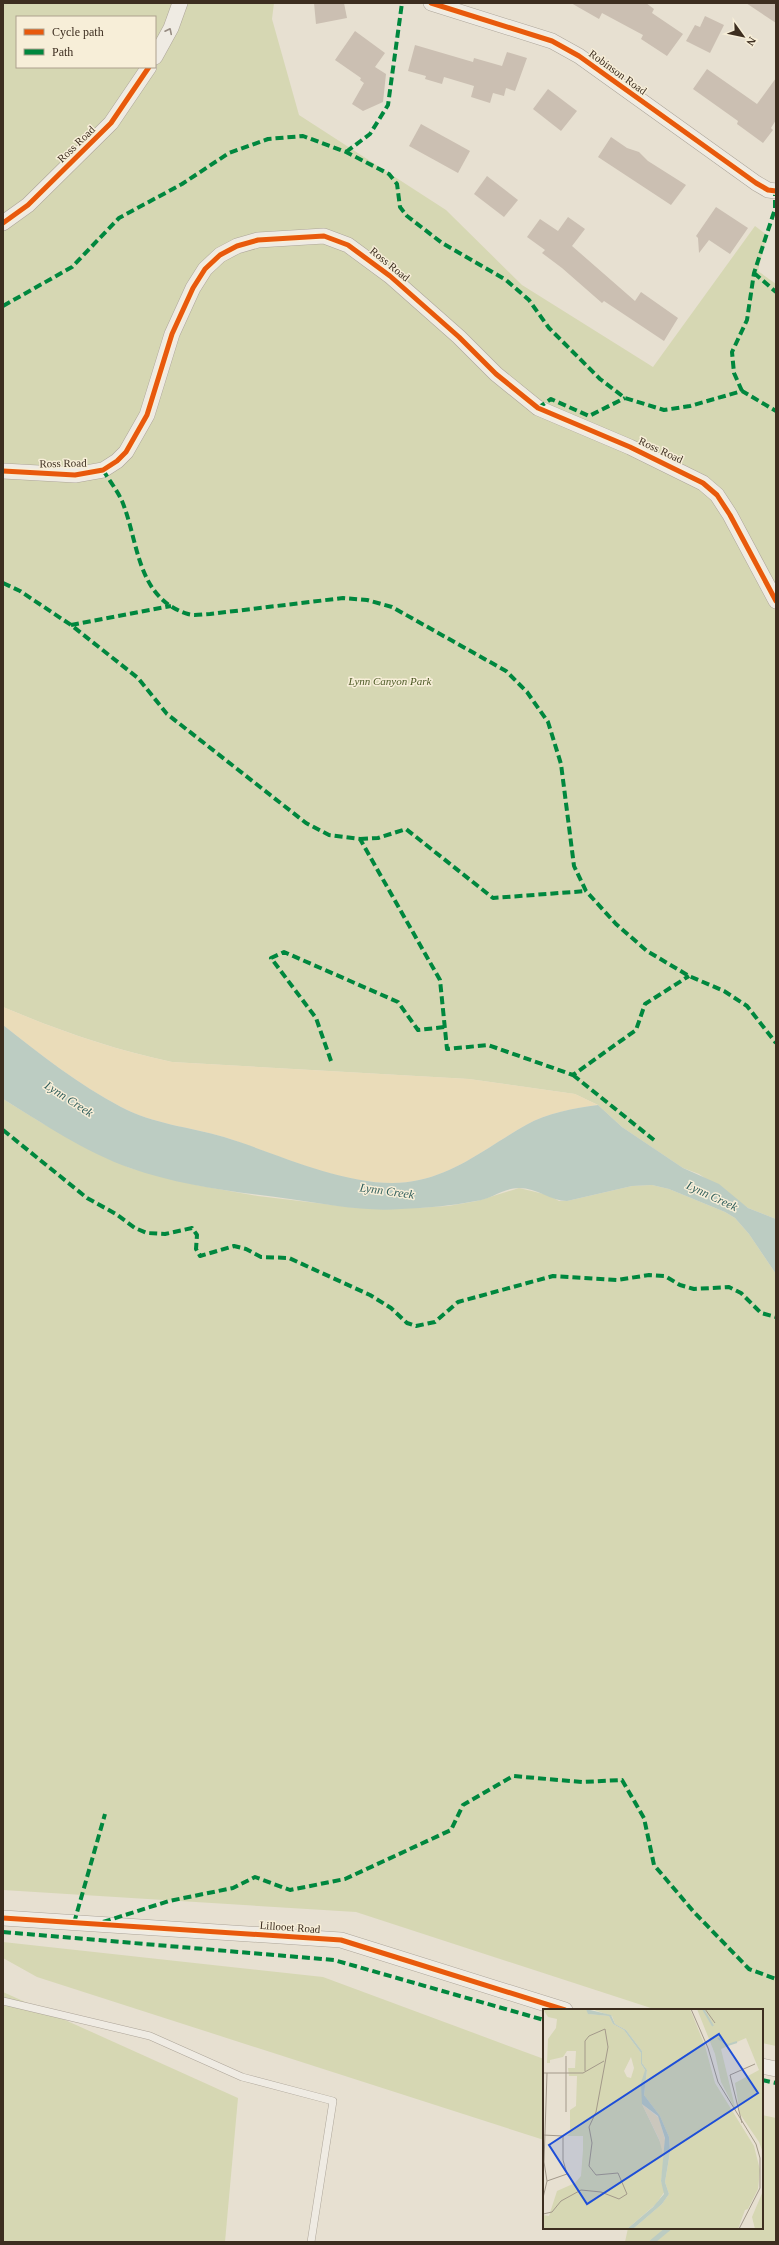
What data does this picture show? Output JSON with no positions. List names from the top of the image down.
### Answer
{
  "streets": {
    "street": ["Robinson Road", "Ross Road", "Lillooet Road"]
  },
  "water": ["Lynn Creek"],
  "parks": ["Lynn Canyon Park"],
  "legend": ["Cycle path", "Path"],
  "north": "bottom right"
}
